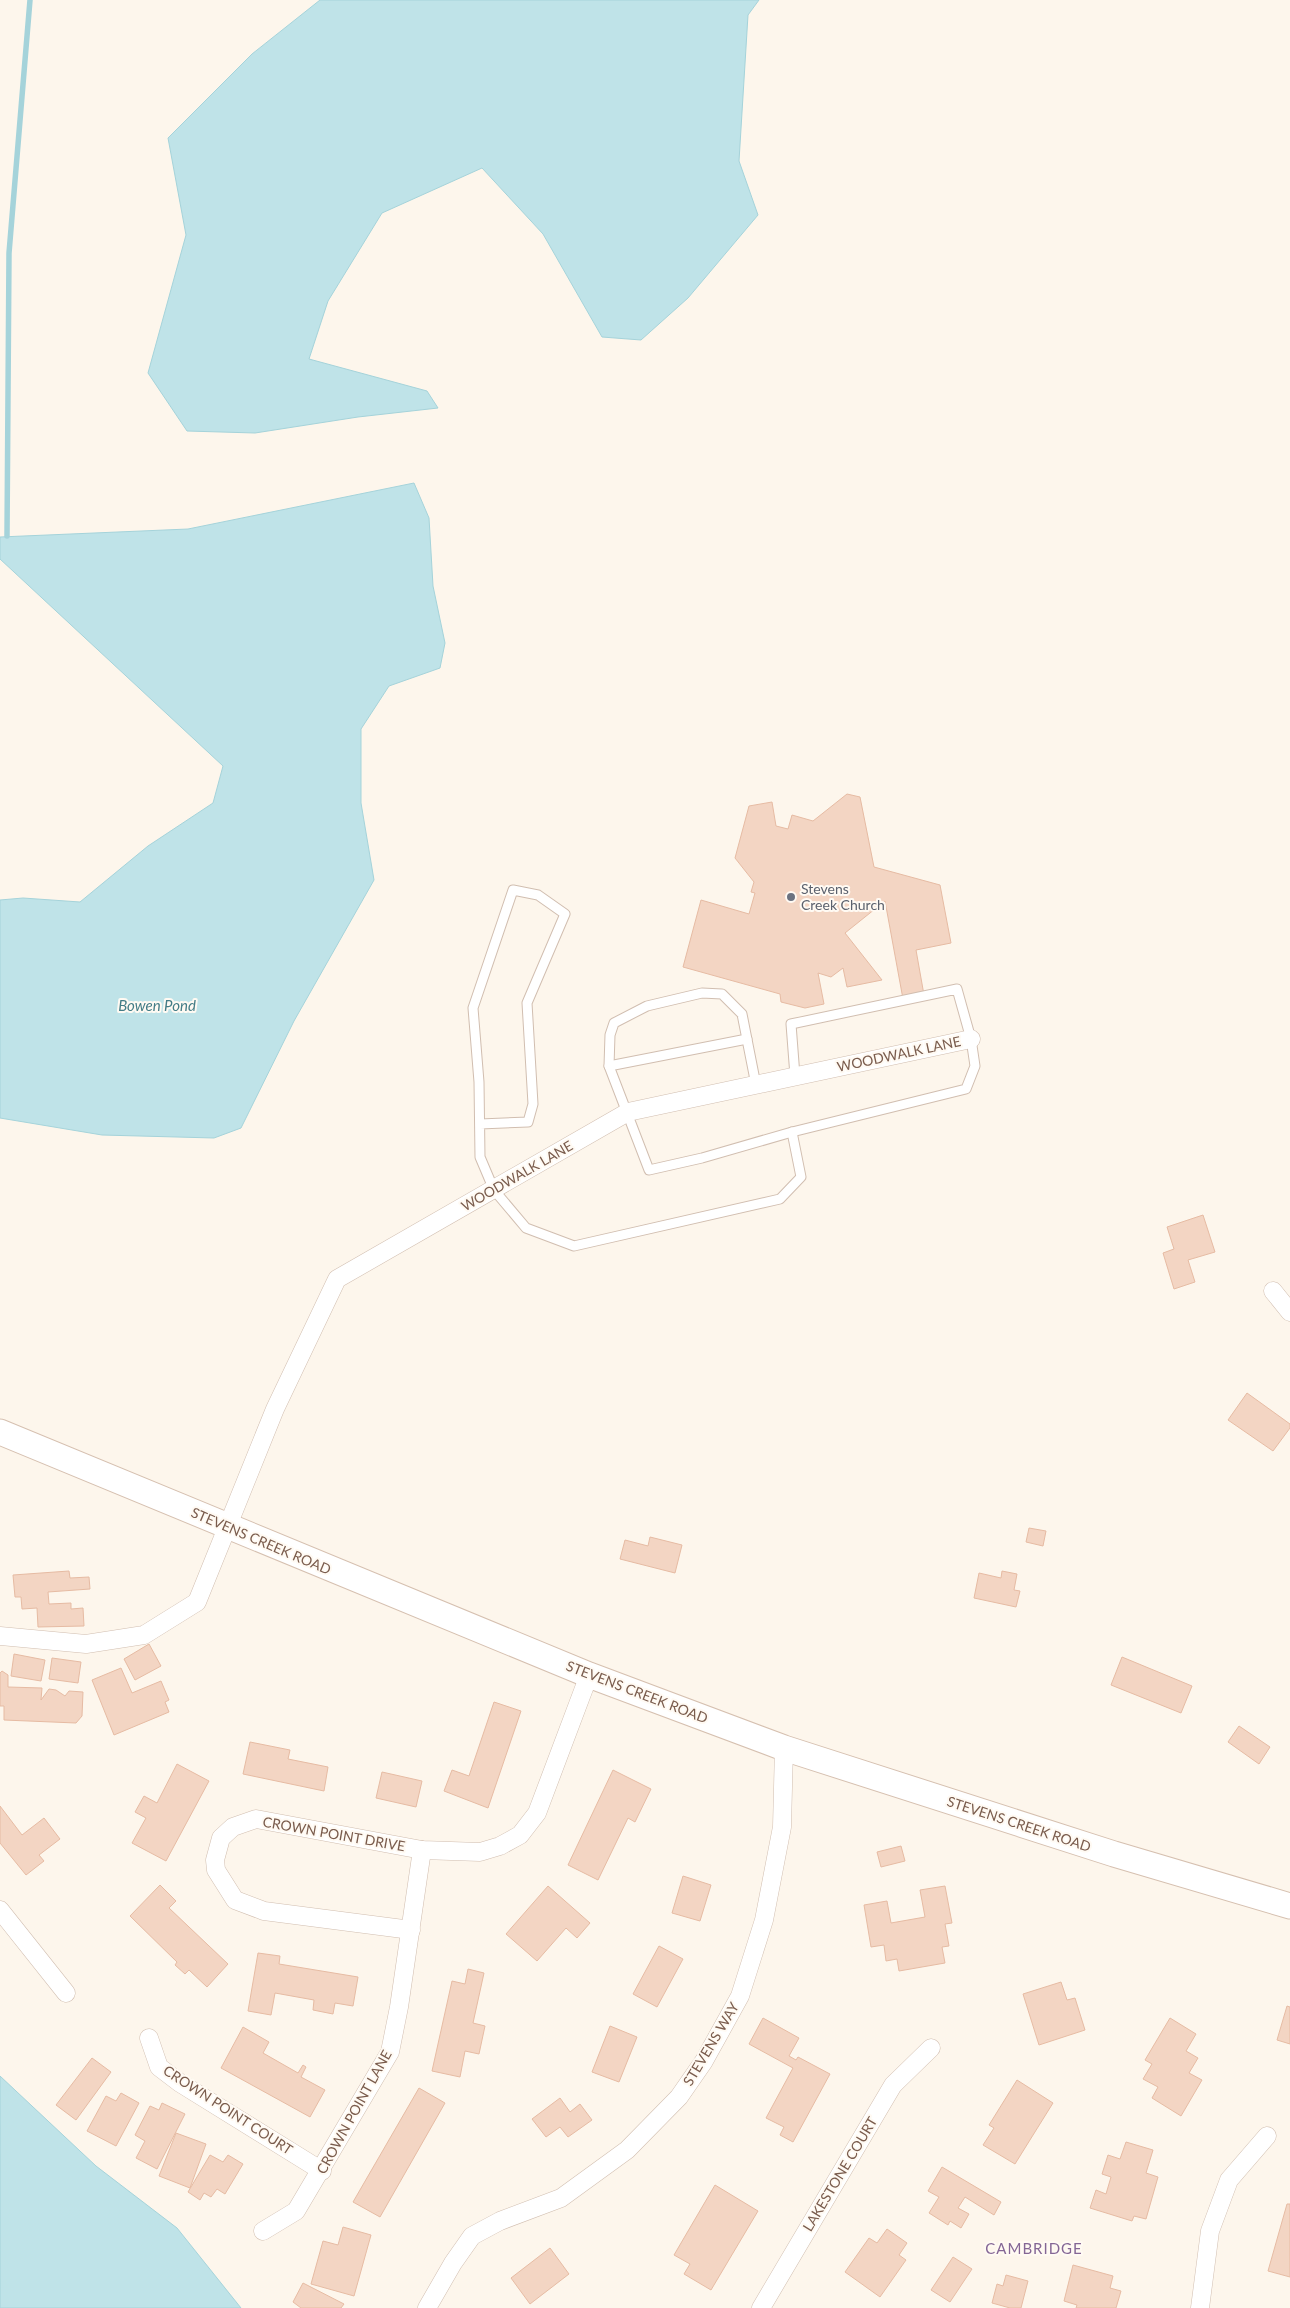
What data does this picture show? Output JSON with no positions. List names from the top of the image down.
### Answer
{
  "streets": {
    "street": [
      "WOODWALK LANE",
      "STEVENS CREEK ROAD",
      "CROWN POINT DRIVE",
      "STEVENS WAY",
      "CROWN POINT COURT",
      "CROWN POINT LANE",
      "LAKESTONE COURT"
    ]
  },
  "crossings": [
    ["WOODWALK LANE", "STEVENS CREEK ROAD"],
    ["STEVENS CREEK ROAD", "CROWN POINT DRIVE"],
    ["STEVENS CREEK ROAD", "STEVENS WAY"],
    ["CROWN POINT DRIVE", "CROWN POINT LANE"],
    ["CROWN POINT COURT", "CROWN POINT LANE"]
  ],
  "districts": ["CAMBRIDGE"],
  "water": ["Bowen Pond"],
  "places": ["Stevens Creek Church"]
}
